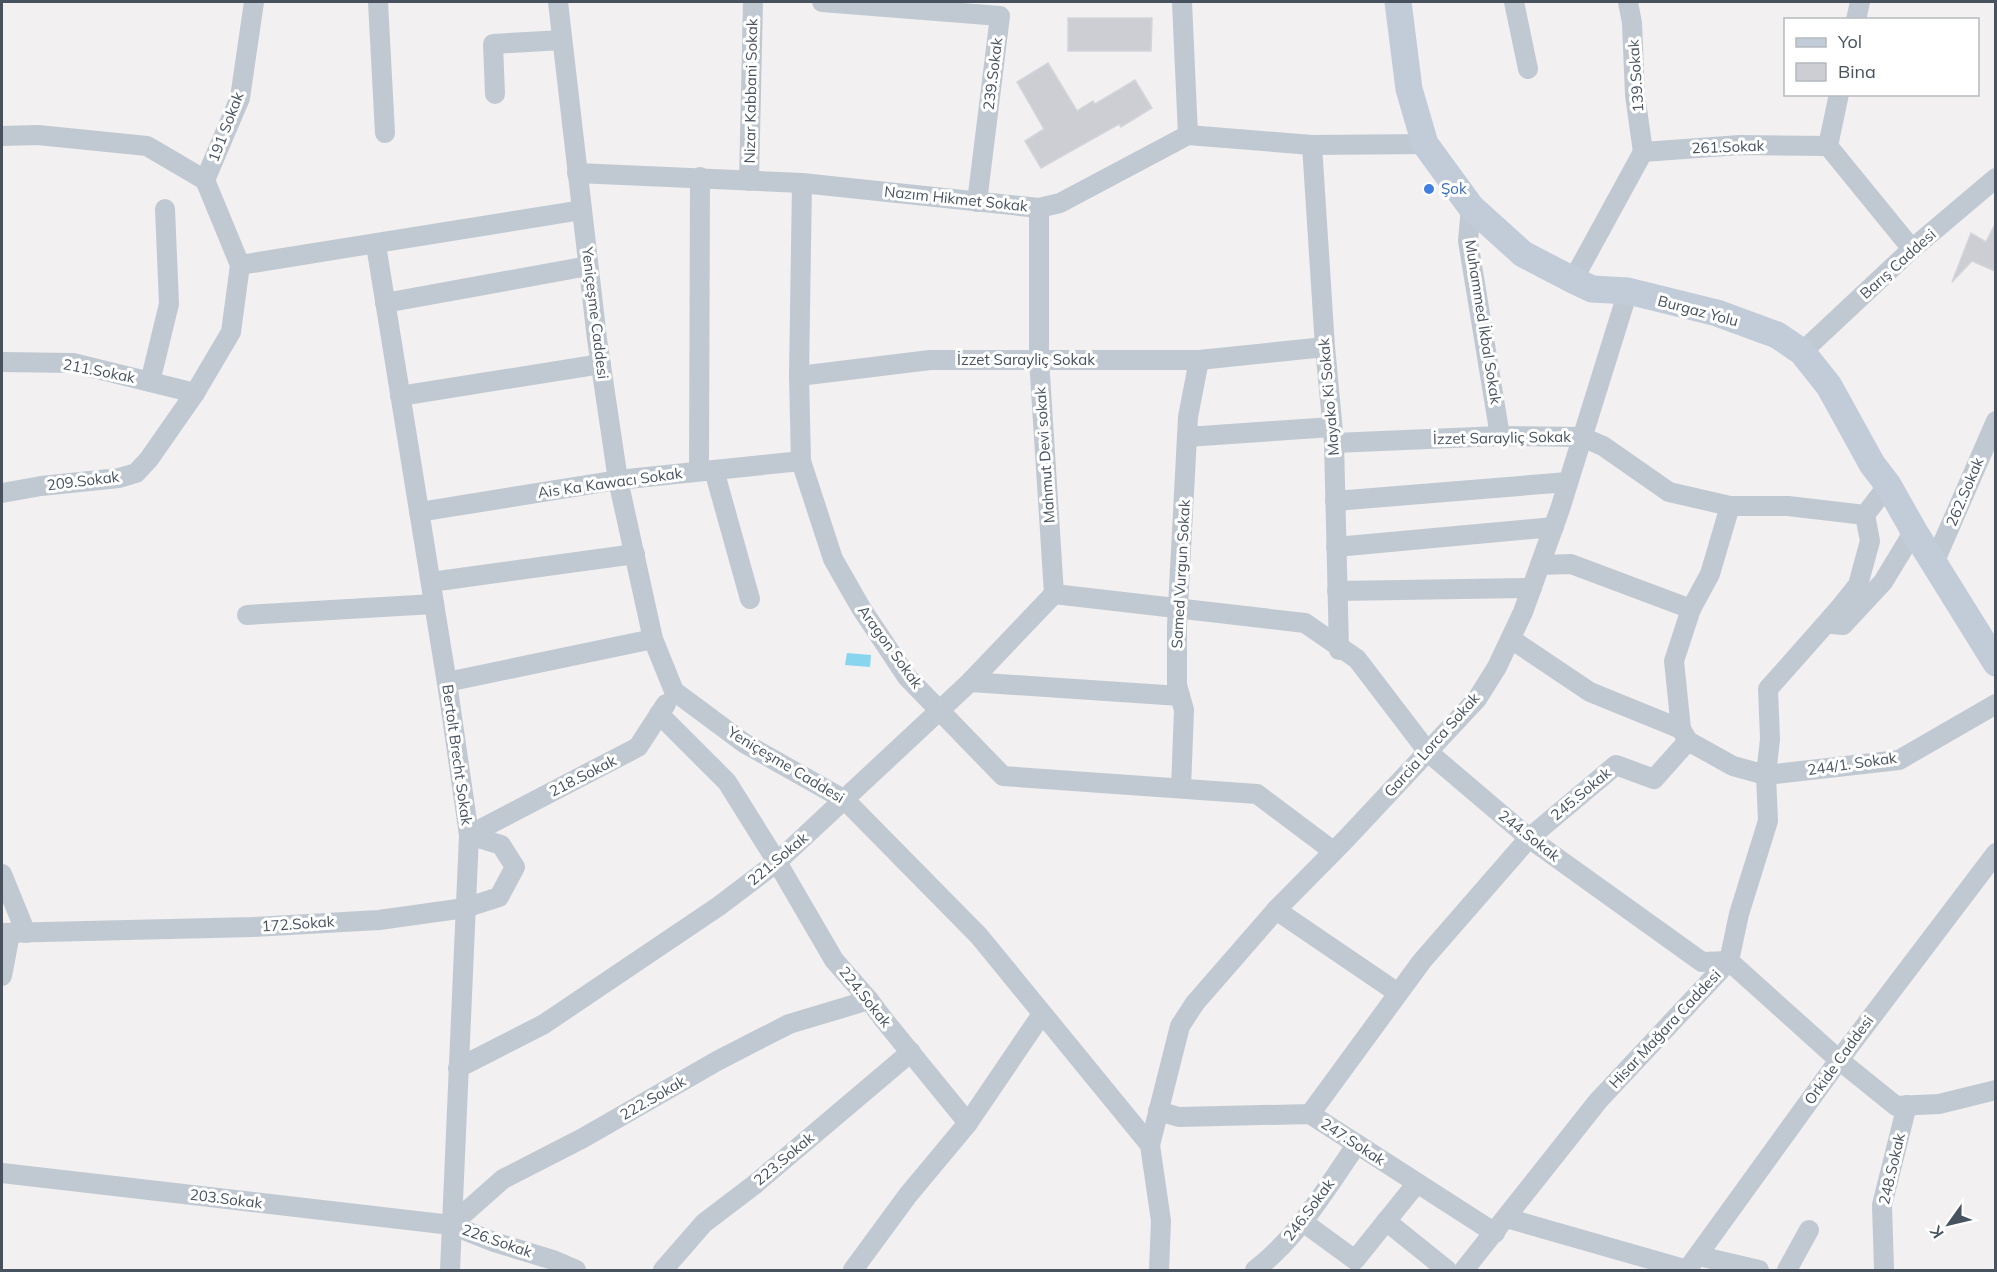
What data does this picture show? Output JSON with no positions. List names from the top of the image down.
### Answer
{
  "streets": {
    "street": [
      "239.Sokak",
      "139.Sokak",
      "Nizar Kabbani Sokak",
      "191 Sokak",
      "261.Sokak",
      "Nazım Hikmet Sokak",
      "Barış Caddesi",
      "Burgaz Yolu",
      "Yeniçeşme Caddesi",
      "Muhammed İkbal Sokak",
      "İzzet Sarayliç Sokak",
      "211.Sokak",
      "Mayako Ki Sokak",
      "Mahmut Devi sokak",
      "209.Sokak",
      "Ais Ka Kawacı Sokak",
      "262.Sokak",
      "Samed Vurgun Sokak",
      "Aragon Sokak",
      "Garcia Lorca Sokak",
      "Bertolt Brecht Sokak",
      "244/1. Sokak",
      "218.Sokak",
      "245.Sokak",
      "244.Sokak",
      "221.Sokak",
      "172.Sokak",
      "224.Sokak",
      "Hisar Mağara Caddesi",
      "Orkide Caddesi",
      "222.Sokak",
      "247.Sokak",
      "223.Sokak",
      "248.Sokak",
      "203.Sokak",
      "246.Sokak",
      "226.Sokak"
    ]
  },
  "crossings": [
    ["239.Sokak", "Nazım Hikmet Sokak"],
    ["139.Sokak", "261.Sokak"],
    ["Nizar Kabbani Sokak", "Nazım Hikmet Sokak"],
    ["Nazım Hikmet Sokak", "Yeniçeşme Caddesi"],
    ["Nazım Hikmet Sokak", "Mahmut Devi sokak"],
    ["Nazım Hikmet Sokak", "Aragon Sokak"],
    ["Barış Caddesi", "Burgaz Yolu"],
    ["Burgaz Yolu", "Muhammed İkbal Sokak"],
    ["Burgaz Yolu", "262.Sokak"],
    ["Burgaz Yolu", "Garcia Lorca Sokak"],
    ["Yeniçeşme Caddesi", "Ais Ka Kawacı Sokak"],
    ["Yeniçeşme Caddesi", "Garcia Lorca Sokak"],
    ["Yeniçeşme Caddesi", "218.Sokak"],
    ["Yeniçeşme Caddesi", "221.Sokak"],
    ["Muhammed İkbal Sokak", "İzzet Sarayliç Sokak"],
    ["İzzet Sarayliç Sokak", "Mayako Ki Sokak"],
    ["İzzet Sarayliç Sokak", "Mahmut Devi sokak"],
    ["İzzet Sarayliç Sokak", "Samed Vurgun Sokak"],
    ["İzzet Sarayliç Sokak", "Aragon Sokak"],
    ["İzzet Sarayliç Sokak", "Garcia Lorca Sokak"],
    ["İzzet Sarayliç Sokak", "Hisar Mağara Caddesi"],
    ["211.Sokak", "209.Sokak"],
    ["Mayako Ki Sokak", "244.Sokak"],
    ["Mahmut Devi sokak", "244.Sokak"],
    ["Mahmut Devi sokak", "221.Sokak"],
    ["Ais Ka Kawacı Sokak", "Aragon Sokak"],
    ["Ais Ka Kawacı Sokak", "Bertolt Brecht Sokak"],
    ["Samed Vurgun Sokak", "Aragon Sokak"],
    ["Samed Vurgun Sokak", "244.Sokak"],
    ["Aragon Sokak", "Garcia Lorca Sokak"],
    ["Aragon Sokak", "221.Sokak"],
    ["Garcia Lorca Sokak", "244.Sokak"],
    ["Garcia Lorca Sokak", "247.Sokak"],
    ["Bertolt Brecht Sokak", "218.Sokak"],
    ["Bertolt Brecht Sokak", "221.Sokak"],
    ["Bertolt Brecht Sokak", "172.Sokak"],
    ["Bertolt Brecht Sokak", "222.Sokak"],
    ["Bertolt Brecht Sokak", "203.Sokak"],
    ["Bertolt Brecht Sokak", "226.Sokak"],
    ["244/1. Sokak", "Hisar Mağara Caddesi"],
    ["218.Sokak", "172.Sokak"],
    ["218.Sokak", "224.Sokak"],
    ["245.Sokak", "244.Sokak"],
    ["245.Sokak", "247.Sokak"],
    ["244.Sokak", "221.Sokak"],
    ["244.Sokak", "Hisar Mağara Caddesi"],
    ["221.Sokak", "224.Sokak"],
    ["224.Sokak", "222.Sokak"],
    ["224.Sokak", "223.Sokak"],
    ["Hisar Mağara Caddesi", "247.Sokak"],
    ["Orkide Caddesi", "247.Sokak"],
    ["222.Sokak", "203.Sokak"],
    ["222.Sokak", "226.Sokak"],
    ["247.Sokak", "246.Sokak"],
    ["203.Sokak", "226.Sokak"]
  ],
  "places": ["Şok"],
  "legend": ["Yol", "Bina"],
  "north": "bottom left"
}
